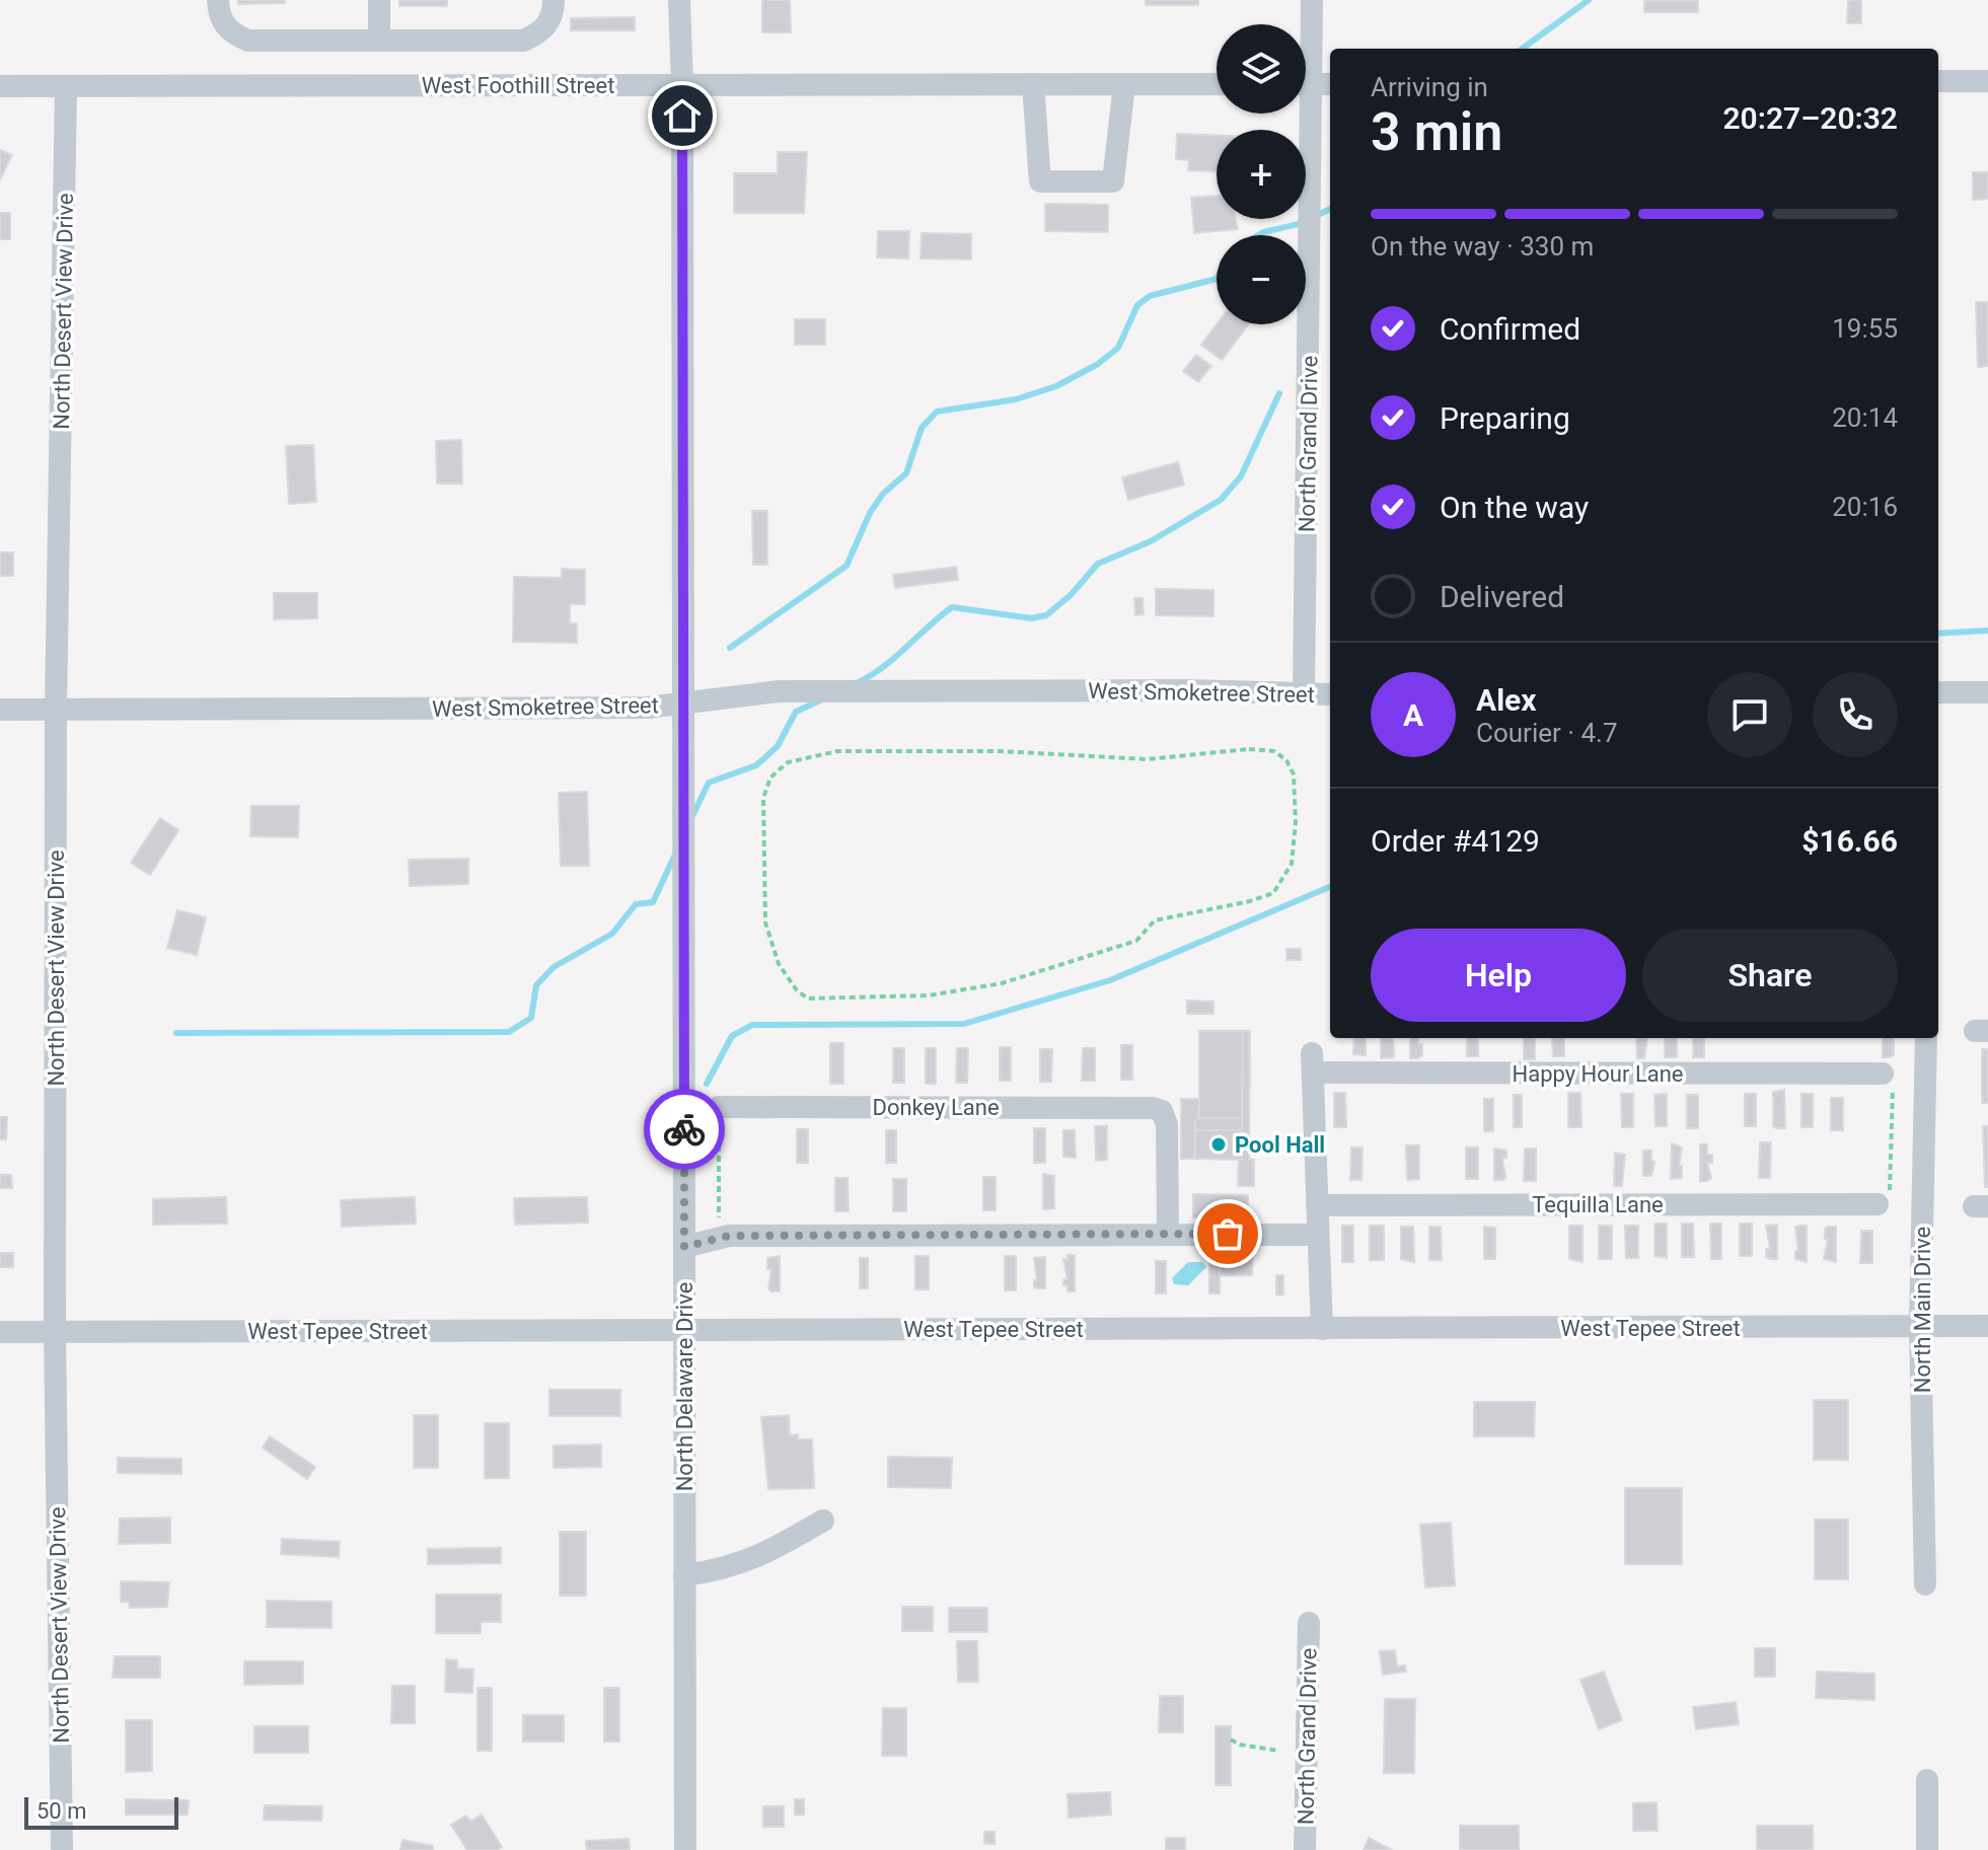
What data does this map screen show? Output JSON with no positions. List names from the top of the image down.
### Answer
{
  "streets": {
    "street": [
      "West Foothill Street",
      "North Desert View Drive",
      "North Grand Drive",
      "West Smoketree Street",
      "Happy Hour Lane",
      "Donkey Lane",
      "Tequilla Lane",
      "North Main Drive",
      "West Tepee Street",
      "North Delaware Drive"
    ]
  },
  "crossings": [
    ["West Foothill Street", "North Desert View Drive"],
    ["West Foothill Street", "North Delaware Drive"],
    ["North Desert View Drive", "West Smoketree Street"],
    ["North Desert View Drive", "West Tepee Street"],
    ["North Grand Drive", "West Smoketree Street"],
    ["West Smoketree Street", "North Delaware Drive"],
    ["Happy Hour Lane", "Tequilla Lane"],
    ["North Main Drive", "West Tepee Street"],
    ["West Tepee Street", "North Delaware Drive"]
  ],
  "places": ["Pool Hall"],
  "scale_bar": "50 m",
  "page": {
    "map_buttons": ["+", "−"],
    "heading": ["3 min", "Arriving in", "20:27–20:32"],
    "panel": [
      "Alex",
      "Courier · 4.7",
      "Order #4129",
      "$16.66"
    ],
    "bar": "On the way · 330 m",
    "list": [
      ["Confirmed", "19:55"],
      ["Preparing", "20:14"],
      ["On the way", "20:16"],
      "Delivered"
    ],
    "round": "A",
    "buttons": ["Help", "Share"],
    "scale": "50 m"
  }
}
